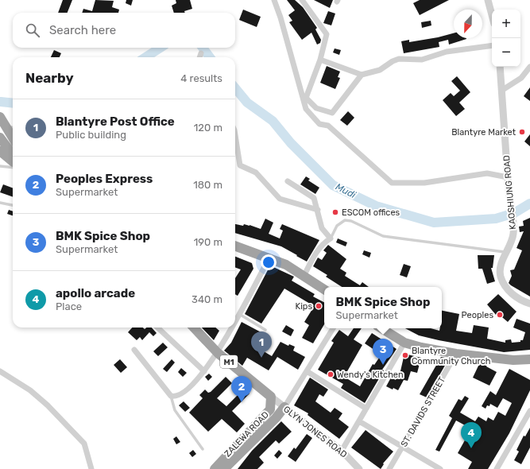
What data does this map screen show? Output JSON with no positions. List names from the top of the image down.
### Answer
{
  "streets": {
    "highway": ["M1", "ZALEWA ROAD"],
    "street": ["KAOSHIUNG ROAD", "ST. DAVIDS STREET", "GLYN JONES ROAD"]
  },
  "crossings": [
    ["M1", "GLYN JONES ROAD"],
    ["M1", "ZALEWA ROAD"],
    ["GLYN JONES ROAD", "ZALEWA ROAD"]
  ],
  "water": ["Mudi"],
  "places": [
    "Blantyre Market",
    "ESCOM offices",
    "Kips",
    "Peoples",
    "Blantyre Community Church",
    "Wendy's Kitchen"
  ],
  "north": "bottom",
  "page": {
    "map_buttons": ["+", "−"],
    "search": "Search here",
    "heading": ["Nearby", "4 results"],
    "list": [
      {
        "mark": "1",
        "name": "Blantyre Post Office",
        "note": "Public building",
        "value": "120 m"
      },
      {
        "mark": "2",
        "name": "Peoples Express",
        "note": "Supermarket",
        "value": "180 m"
      },
      {
        "mark": "3",
        "name": "BMK Spice Shop",
        "note": "Supermarket",
        "value": "190 m"
      },
      {
        "mark": "4",
        "name": "apollo arcade",
        "note": "Place",
        "value": "340 m"
      }
    ],
    "popup": ["BMK Spice Shop", "Supermarket"],
    "pins": [
      "1",
      "3",
      "2",
      "4"
    ]
  }
}
